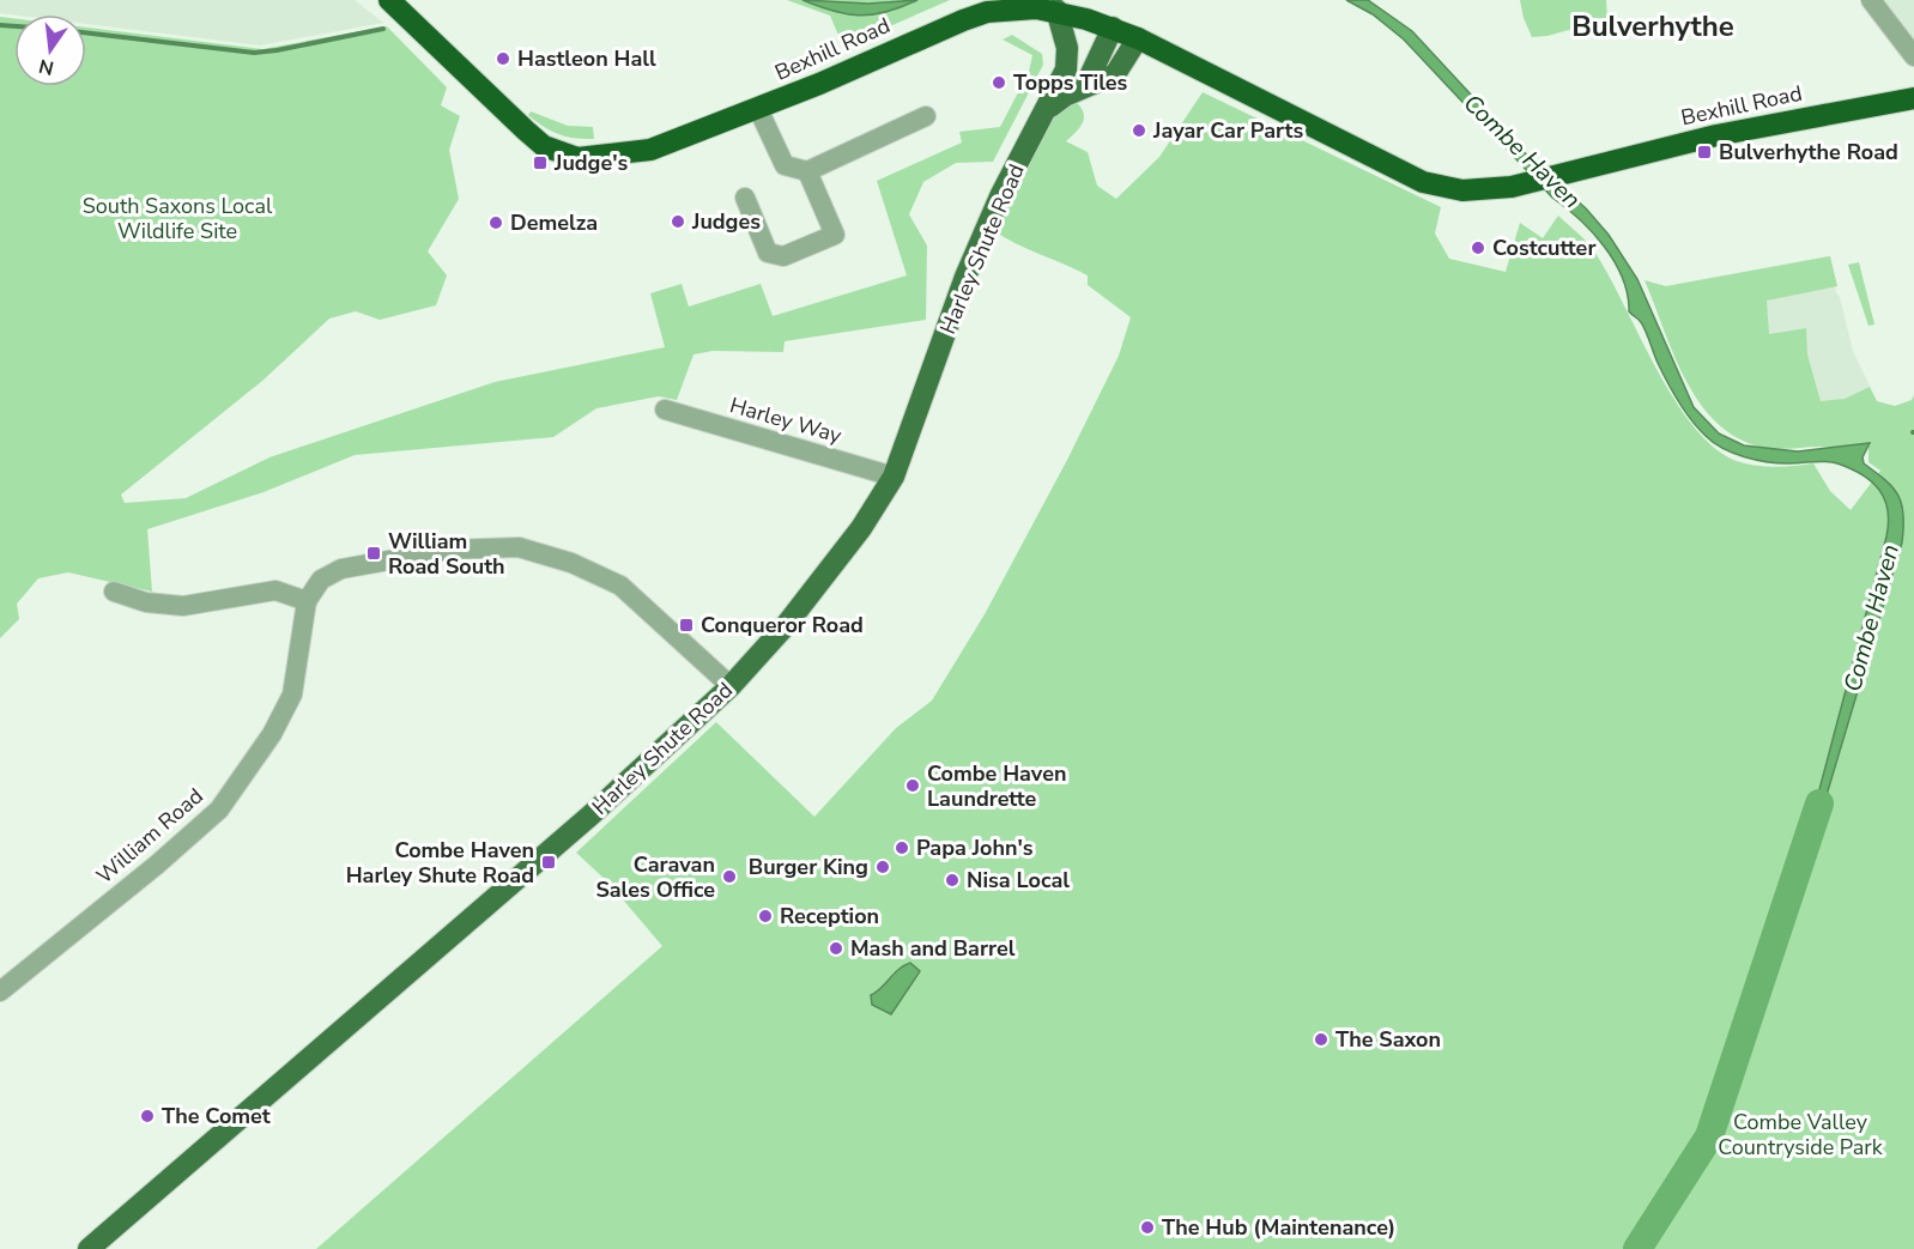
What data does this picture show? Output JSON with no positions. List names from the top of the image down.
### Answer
{
  "streets": {
    "highway": ["Bexhill Road"],
    "main road": ["Harley Shute Road"],
    "street": ["Harley Way", "William Road"]
  },
  "crossings": [
    ["Bexhill Road", "Harley Shute Road"],
    ["Harley Shute Road", "Harley Way"]
  ],
  "districts": ["Bulverhythe"],
  "water": ["Combe Haven"],
  "parks": ["South Saxons Local Wildlife Site", "Combe Valley Countryside Park"],
  "places": {
    "other": [
      "Hastleon Hall",
      "Topps Tiles",
      "Jayar Car Parts",
      "Judges",
      "Demelza",
      "Costcutter",
      "Combe Haven Laundrette",
      "Papa John's",
      "Burger King",
      "Caravan Sales Office",
      "Nisa Local",
      "Reception",
      "Mash and Barrel",
      "The Saxon",
      "The Comet",
      "The Hub (Maintenance)"
    ],
    "transit": [
      "Bulverhythe Road",
      "Judge's",
      "William Road South",
      "Conqueror Road",
      "Combe Haven Harley Shute Road"
    ]
  },
  "north": "bottom"
}
